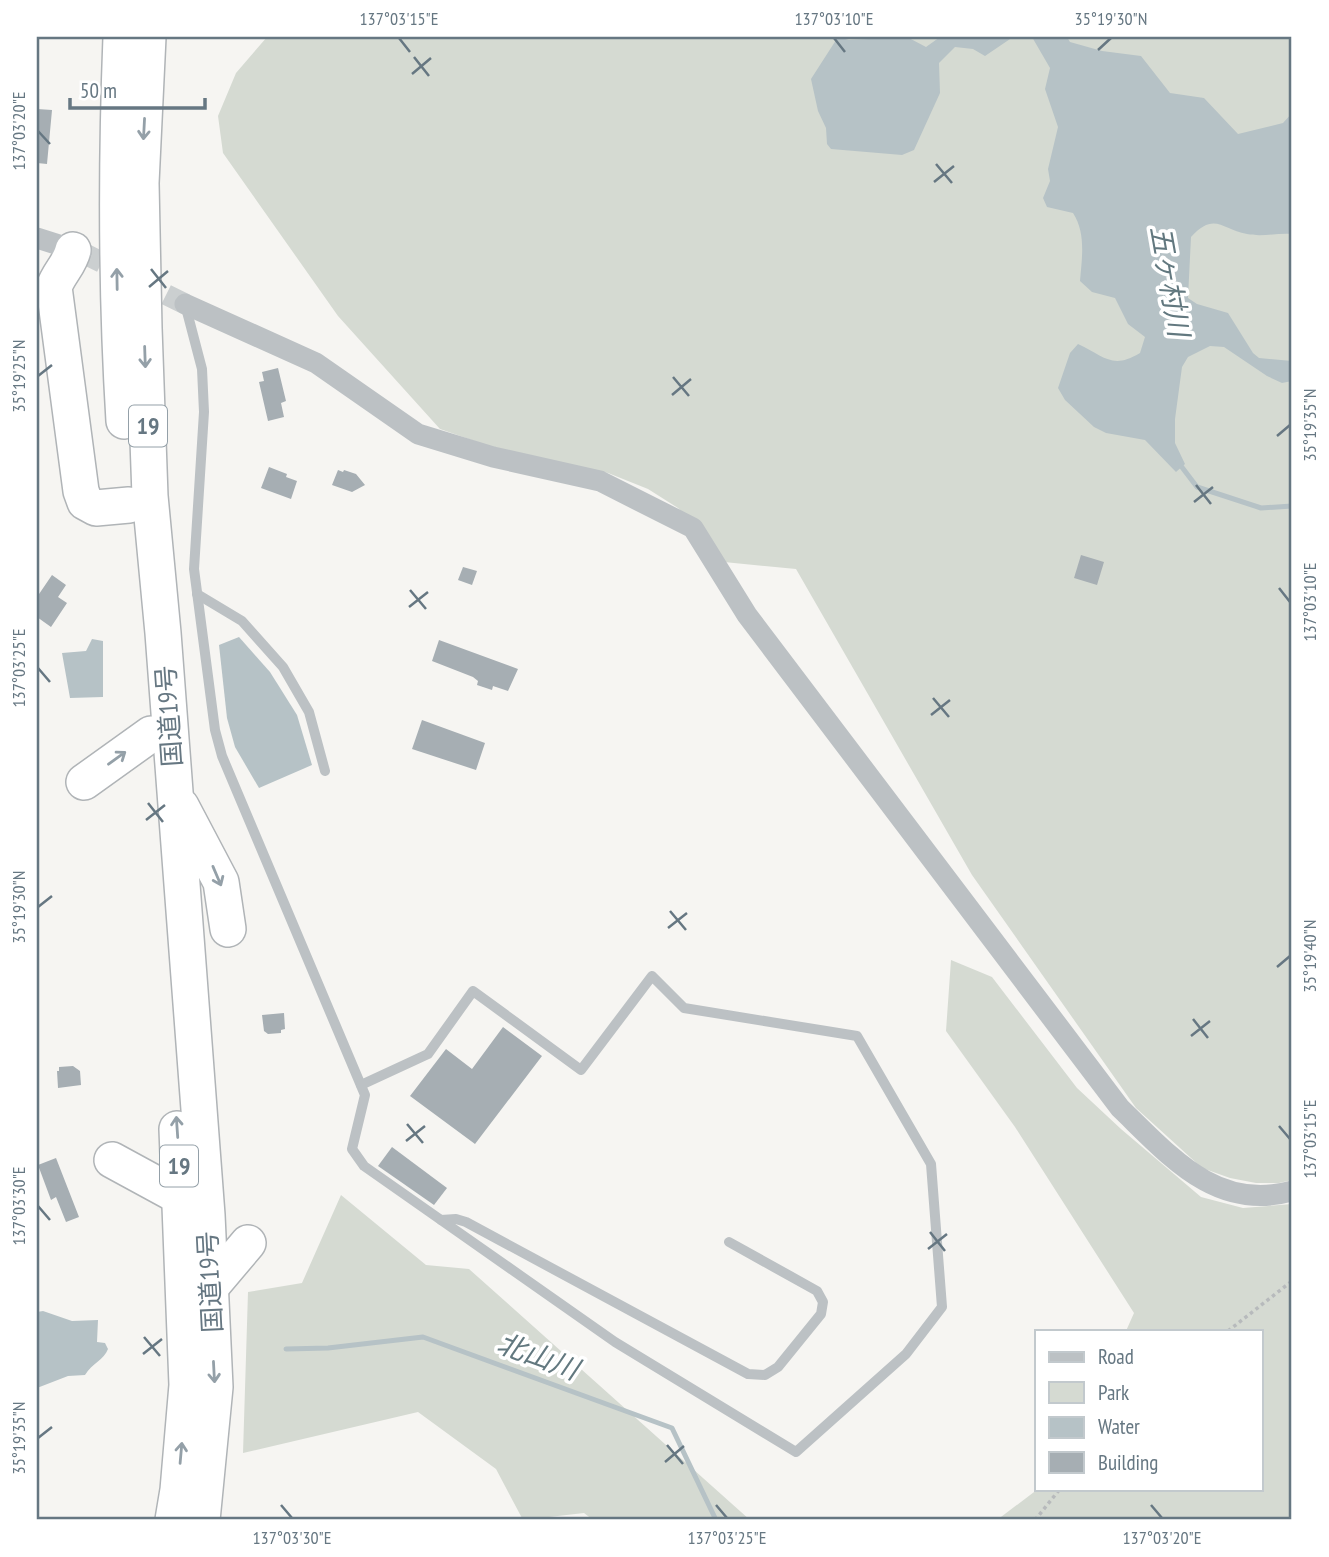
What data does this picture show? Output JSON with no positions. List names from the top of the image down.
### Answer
{
  "streets": {
    "highway": ["19", "国道19号"]
  },
  "water": ["五ヶ村川", "北山川"],
  "legend": [
    "Road",
    "Park",
    "Water",
    "Building"
  ],
  "scale_bar": "50 m",
  "coordinates": [
    "137°03'15\"E",
    "137°03'10\"E",
    "35°19'30\"N",
    "137°03'20\"E",
    "35°19'25\"N",
    "35°19'35\"N",
    "137°03'25\"E",
    "35°19'40\"N",
    "137°03'30\"E"
  ]
}
